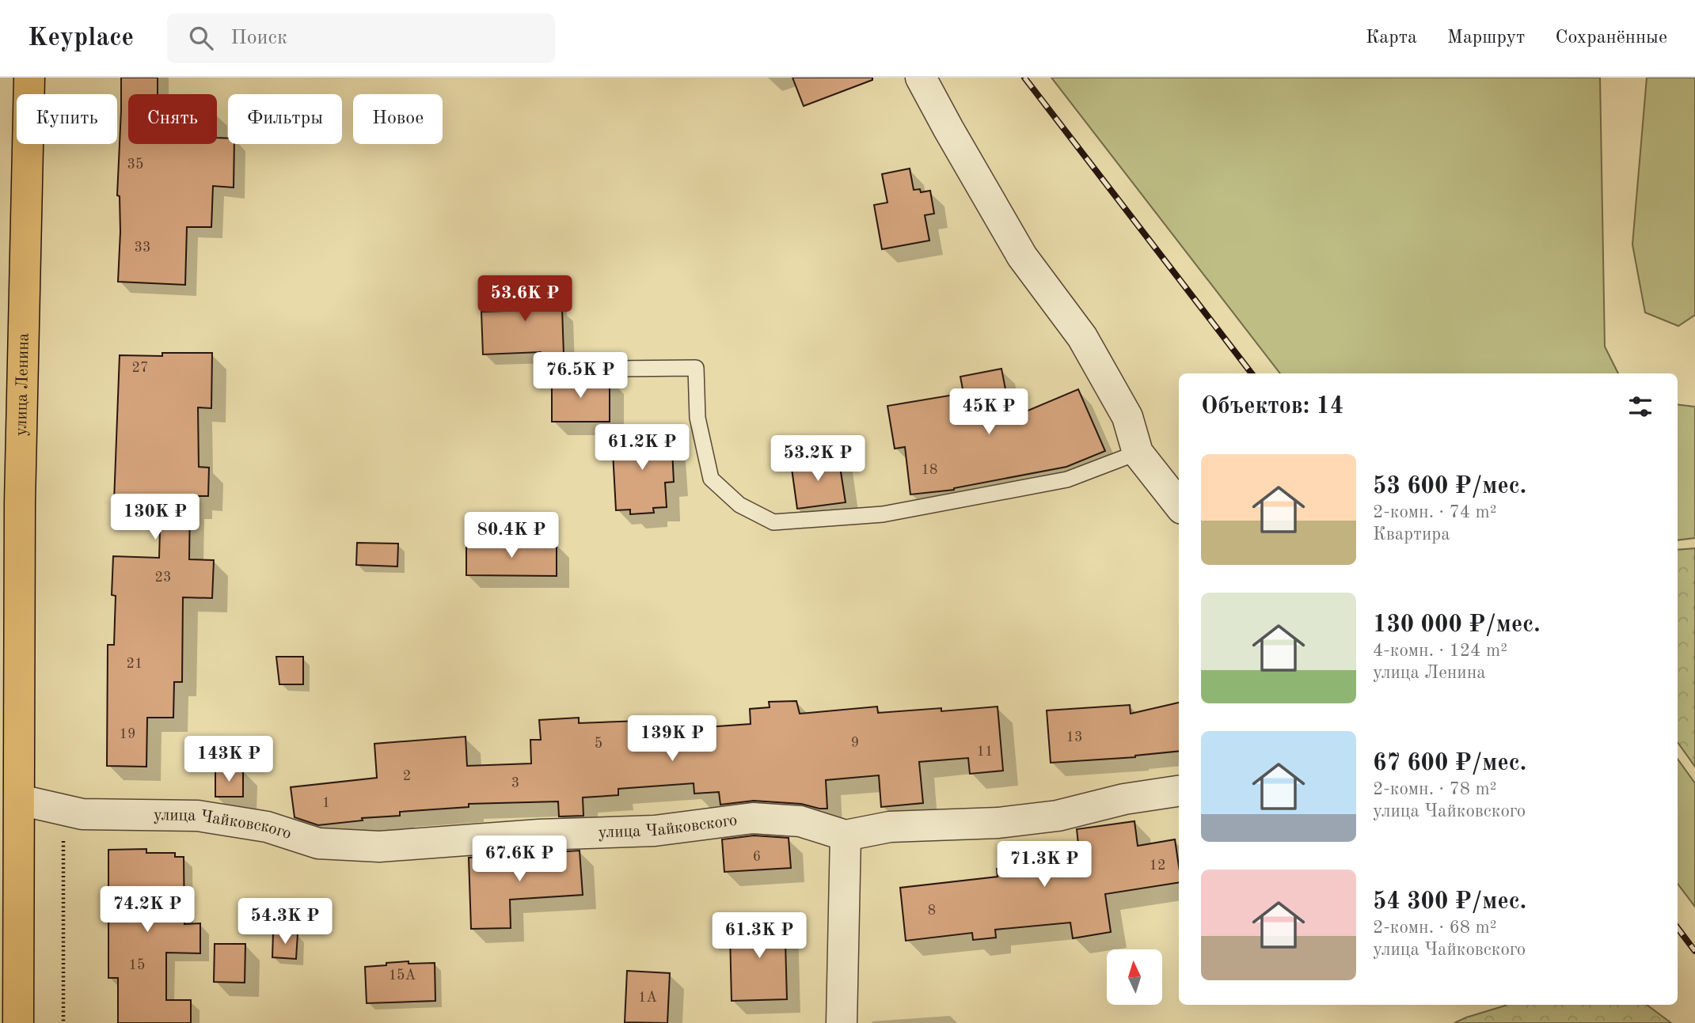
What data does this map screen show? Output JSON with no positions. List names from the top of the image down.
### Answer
{
  "streets": {
    "main road": ["улица Ленина"],
    "street": ["улица Чайковского"]
  },
  "crossings": [
    ["улица Ленина", "улица Чайковского"]
  ],
  "house_numbers": [
    "35",
    "33",
    "27",
    "18",
    "23",
    "21",
    "19",
    "13",
    "9",
    "5",
    "11",
    "2",
    "3",
    "1",
    "6",
    "12",
    "8",
    "15",
    "15А",
    "1А"
  ],
  "north": "top",
  "page": {
    "header": "Keyplace",
    "search": "Поиск",
    "nav": ["Карта", "Маршрут", "Сохранённые"],
    "chip": [
      "Купить",
      "Снять",
      "Фильтры",
      "Новое"
    ],
    "price": [
      "53.6K ₽",
      "76.5K ₽",
      "45K ₽",
      "61.2K ₽",
      "53.2K ₽",
      "130K ₽",
      "80.4K ₽",
      "139K ₽",
      "143K ₽",
      "67.6K ₽",
      "71.3K ₽",
      "74.2K ₽",
      "54.3K ₽",
      "61.3K ₽"
    ],
    "heading": "Объектов: 14",
    "list": [
      {
        "name": "53 600 ₽/мес.",
        "note": "2-комн. · 74 m² · Квартира"
      },
      {
        "name": "130 000 ₽/мес.",
        "note": "4-комн. · 124 m² · улица Ленина"
      },
      {
        "name": "67 600 ₽/мес.",
        "note": "2-комн. · 78 m² · улица Чайковского"
      },
      {
        "name": "54 300 ₽/мес.",
        "note": "2-комн. · 68 m² · улица Чайковского"
      }
    ]
  }
}
